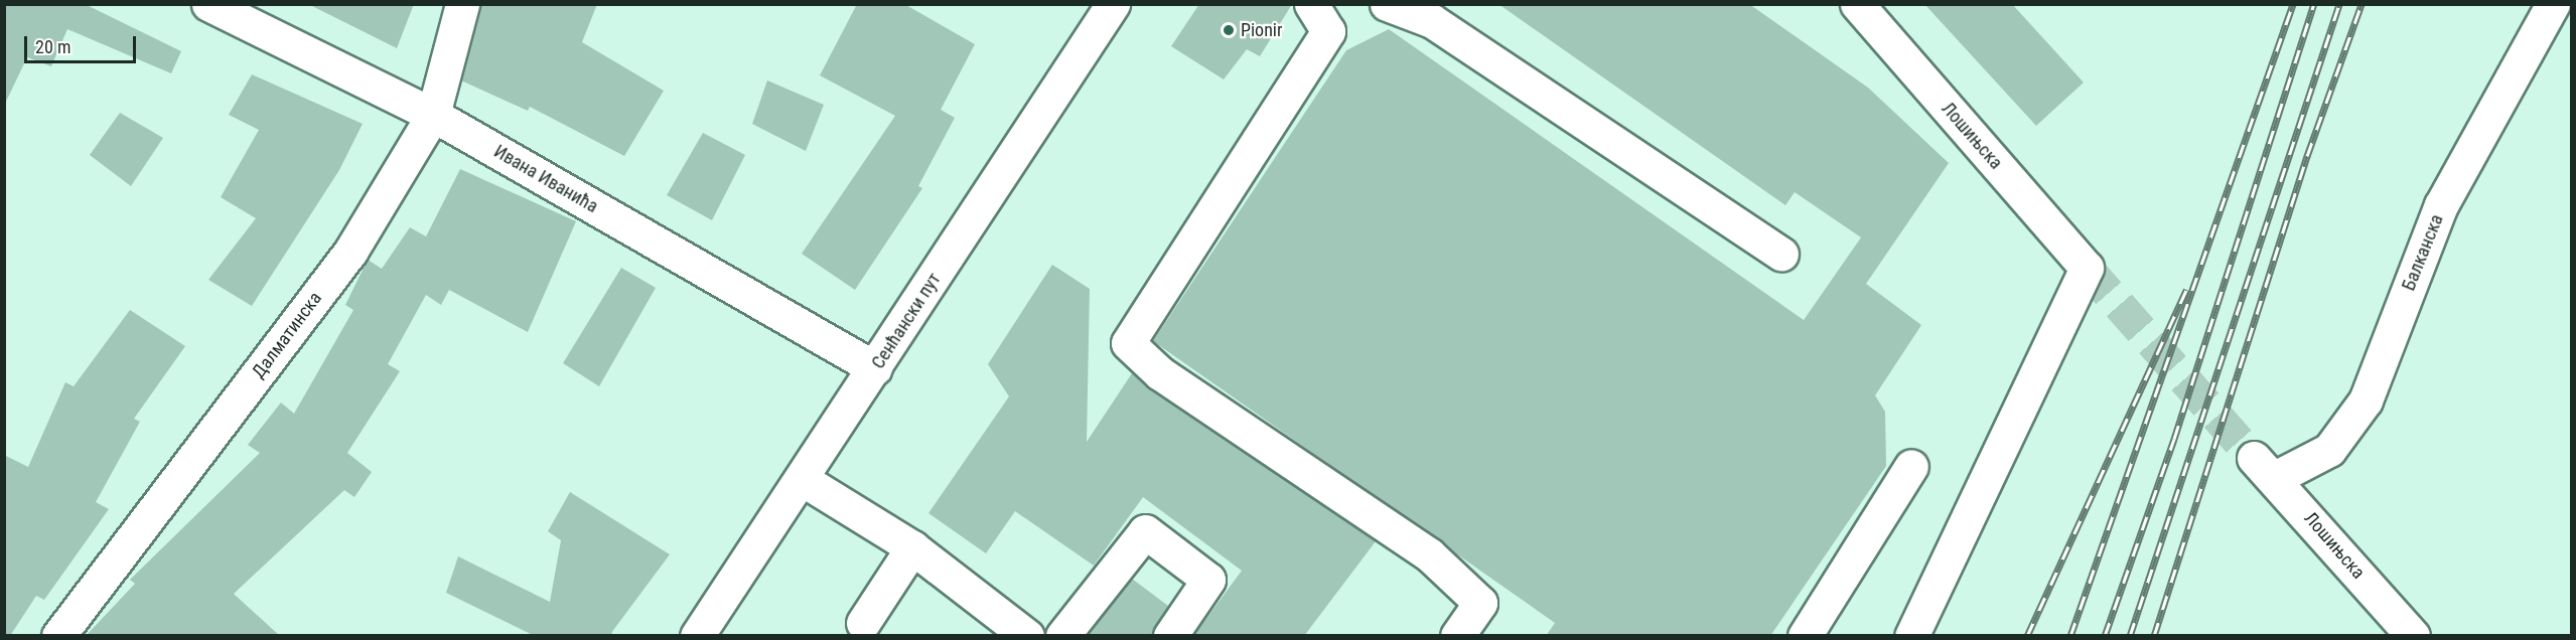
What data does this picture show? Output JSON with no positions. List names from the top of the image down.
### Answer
{
  "streets": {
    "street": [
      "Лошињска",
      "Ивана Иванића",
      "Балканска",
      "Сенћански пут",
      "Далматинска"
    ]
  },
  "crossings": [
    ["Лошињска", "Балканска"],
    ["Ивана Иванића", "Сенћански пут"],
    ["Ивана Иванића", "Далматинска"]
  ],
  "places": ["Pionir"],
  "scale_bar": "20 m"
}
